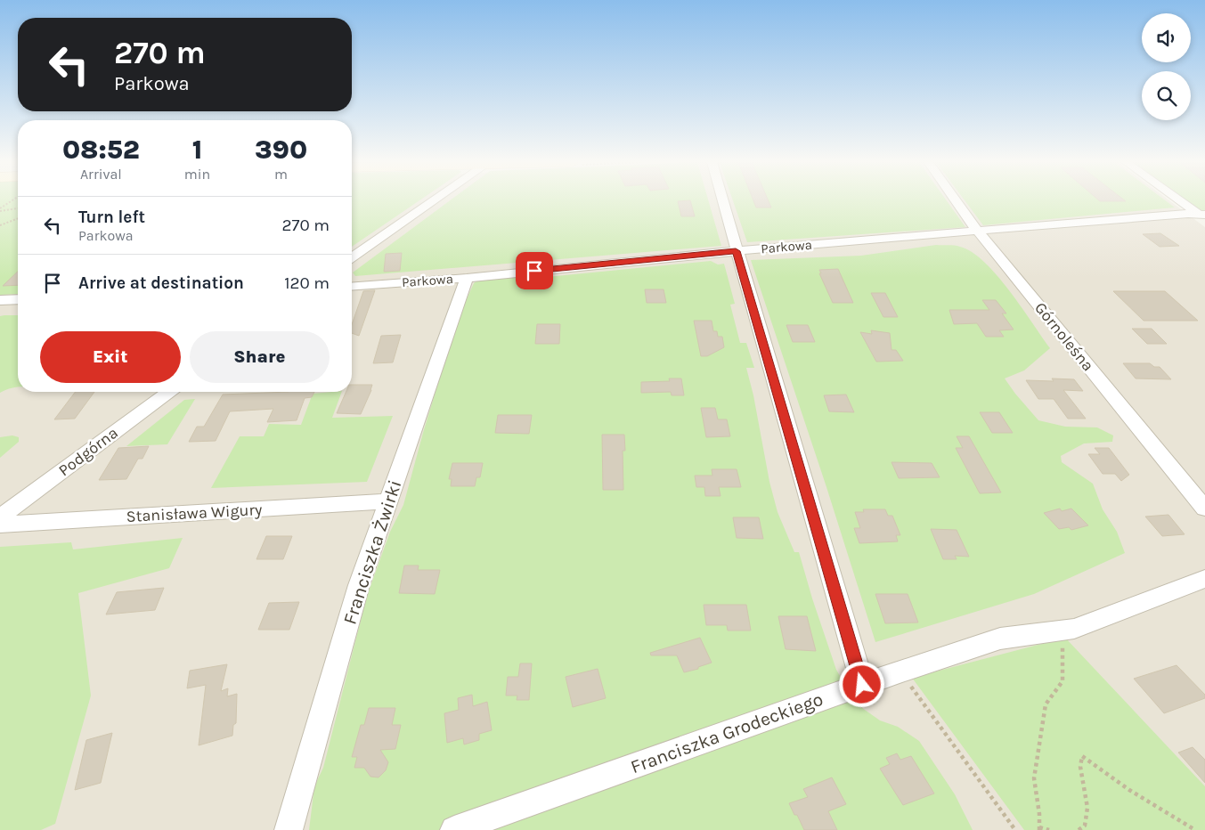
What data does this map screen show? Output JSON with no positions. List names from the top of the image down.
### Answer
{
  "streets": {
    "street": [
      "Parkowa",
      "Górnoleśna",
      "Podgórna",
      "Stanisława Wigury",
      "Franciszka Żwirki",
      "Franciszka Grodeckiego"
    ]
  },
  "crossings": [
    ["Parkowa", "Górnoleśna"],
    ["Parkowa", "Franciszka Żwirki"],
    ["Stanisława Wigury", "Franciszka Żwirki"]
  ],
  "page": {
    "turn": ["270 m", "Parkowa"],
    "eta": [
      "08:52",
      "Arrival",
      "1",
      "min",
      "390",
      "m"
    ],
    "list": [
      {
        "name": "Turn left",
        "note": "Parkowa",
        "value": "270 m"
      },
      {
        "name": "Arrive at destination",
        "value": "120 m"
      }
    ],
    "buttons": ["Exit", "Share"]
  }
}
